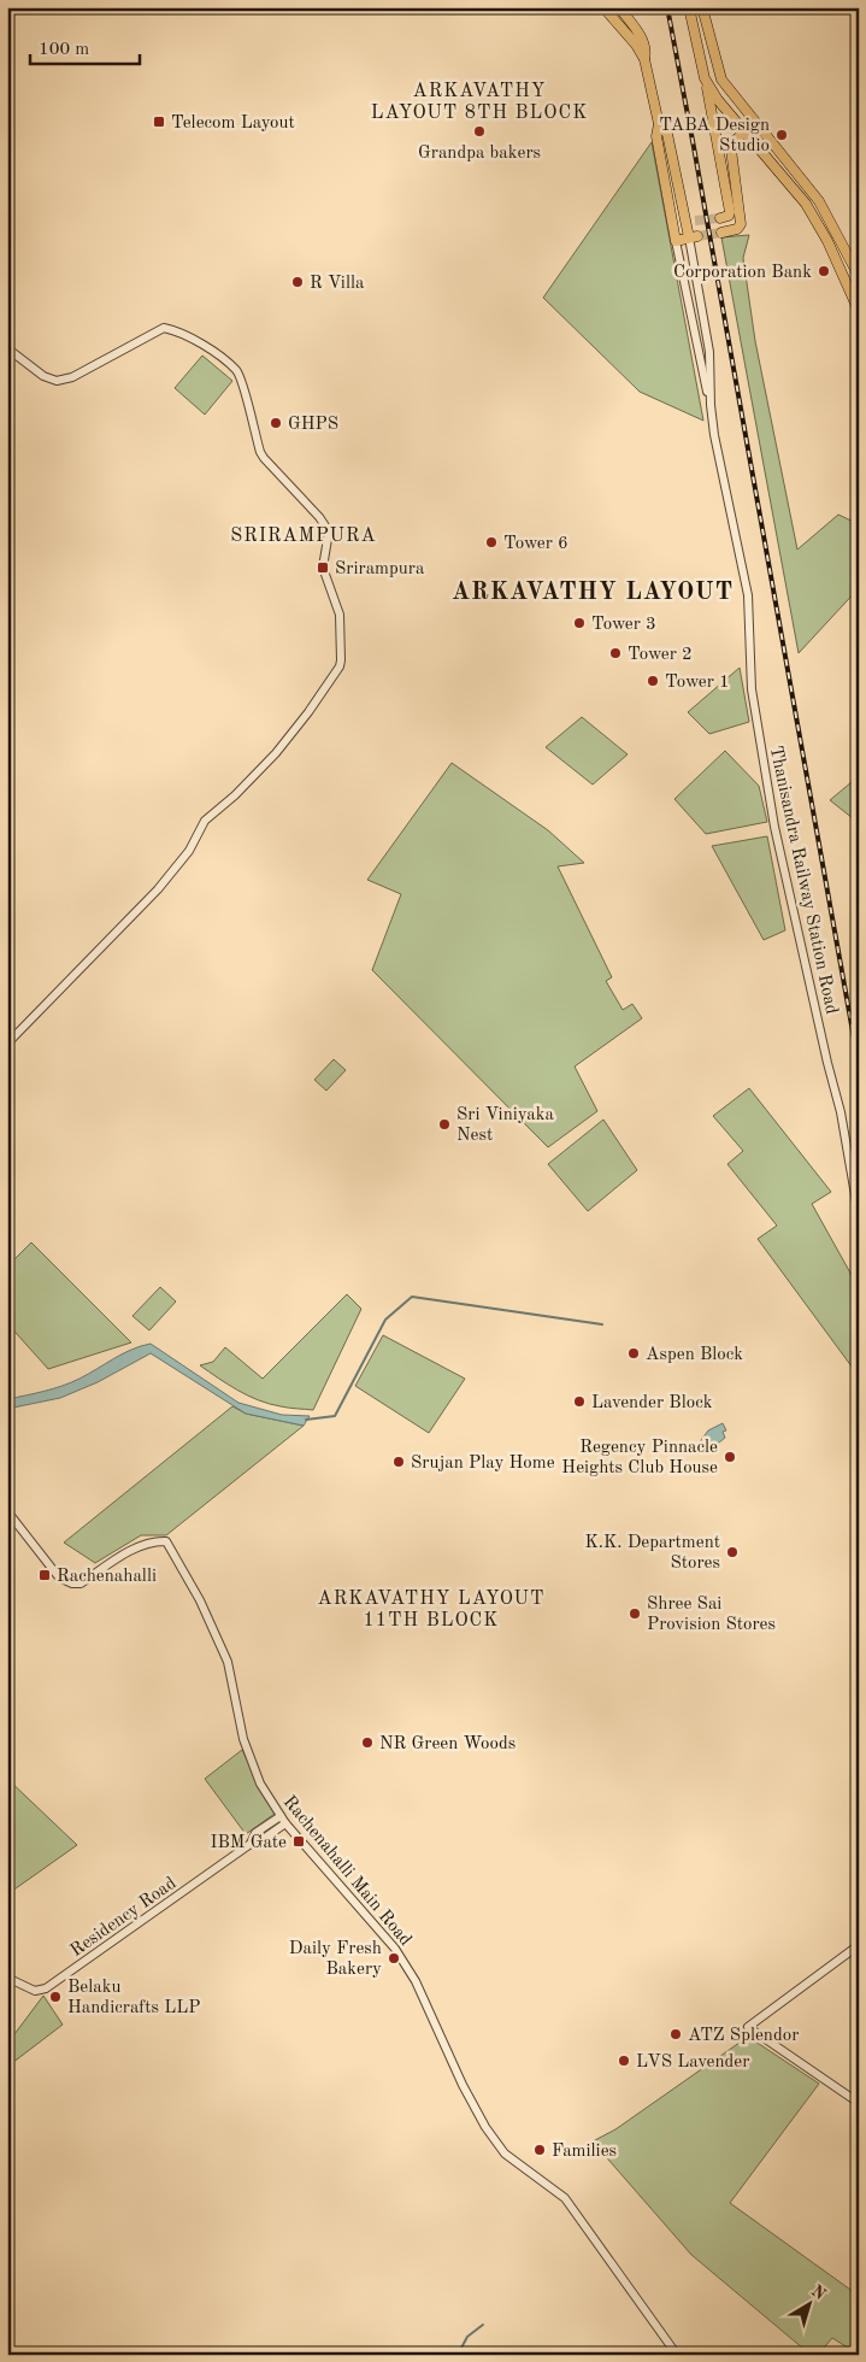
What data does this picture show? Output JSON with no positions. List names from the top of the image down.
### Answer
{
  "streets": {
    "street": ["Thanisandra Railway Station Road", "Rachenahalli Main Road", "Residency Road"]
  },
  "crossings": [
    ["Rachenahalli Main Road", "Residency Road"]
  ],
  "districts": [
    "ARKAVATHY LAYOUT 8TH BLOCK",
    "SRIRAMPURA",
    "ARKAVATHY LAYOUT",
    "ARKAVATHY LAYOUT 11TH BLOCK"
  ],
  "places": {
    "transit": [
      "Telecom Layout",
      "Srirampura",
      "Rachenahalli",
      "IBM Gate"
    ],
    "other": [
      "Grandpa bakers",
      "TABA Design Studio",
      "Corporation Bank",
      "R Villa",
      "GHPS",
      "Tower 6",
      "Tower 3",
      "Tower 2",
      "Tower 1",
      "Sri Viniyaka Nest",
      "Aspen Block",
      "Lavender Block",
      "Regency Pinnacle Heights Club House",
      "Srujan Play Home",
      "K.K. Department Stores",
      "Shree Sai Provision Stores",
      "NR Green Woods",
      "Daily Fresh Bakery",
      "Belaku Handicrafts LLP",
      "ATZ Splendor",
      "LVS Lavender",
      "Families"
    ]
  },
  "scale_bar": "100 m",
  "north": "top right"
}
